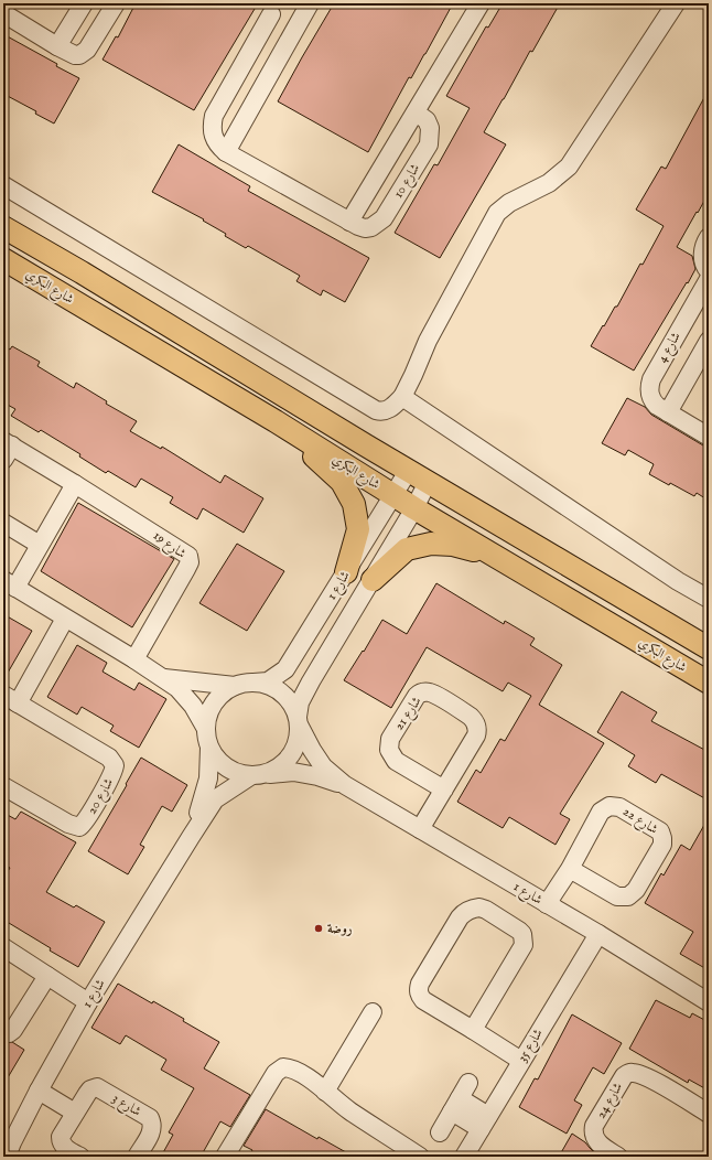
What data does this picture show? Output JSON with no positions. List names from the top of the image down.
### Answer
{
  "streets": {
    "main road": ["شارع البكري"],
    "street": [
      "شارع 10",
      "شارع 4",
      "شارع 19",
      "شارع 1",
      "شارع 21",
      "شارع 20",
      "شارع 22",
      "شارع 35",
      "شارع 24",
      "شارع 3"
    ]
  },
  "crossings": [
    ["شارع البكري", "شارع 1"],
    ["شارع 1", "شارع 21"],
    ["شارع 1", "شارع 22"],
    ["شارع 1", "شارع 35"]
  ],
  "places": ["روضة"]
}
